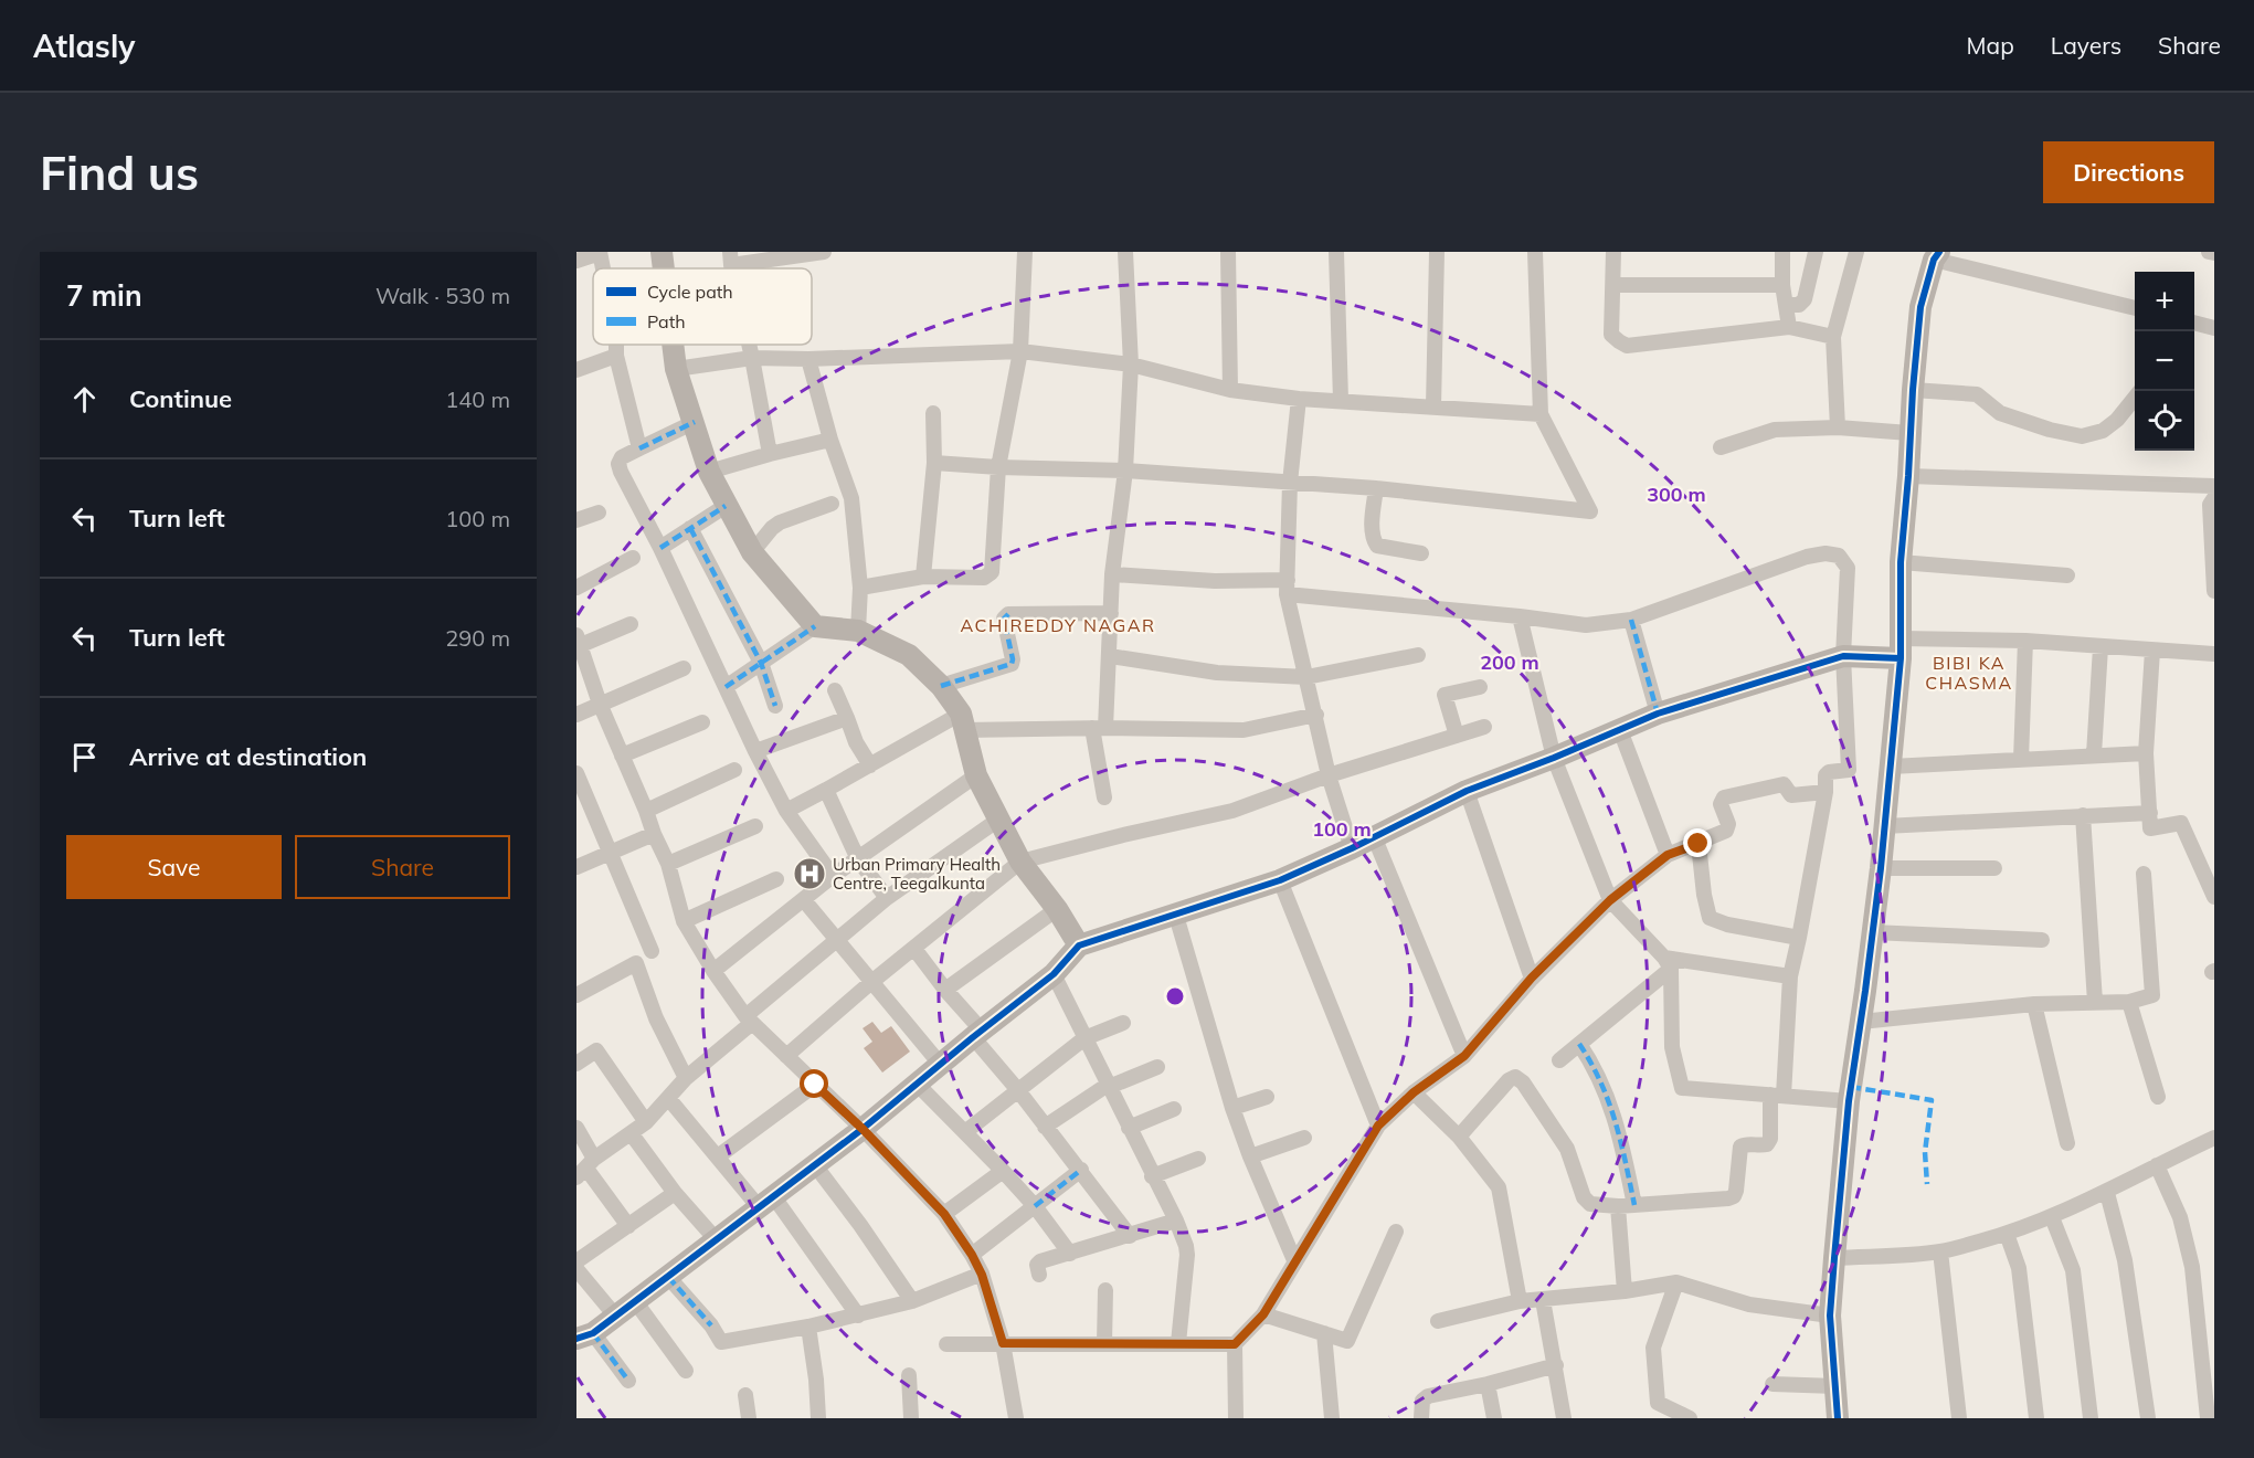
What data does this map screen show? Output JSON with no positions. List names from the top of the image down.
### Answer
{
  "districts": ["ACHIREDDY NAGAR", "BIBI KA CHASMA"],
  "places": {
    "hospital": ["Urban Primary Health Centre, Teegalkunta"]
  },
  "legend": ["Cycle path", "Path"],
  "page": {
    "header": "Atlasly",
    "nav": ["Map", "Layers", "Share"],
    "buttons": [
      "Directions",
      ["Save", "Share"]
    ],
    "title": "Find us",
    "heading": ["7 min", "Walk · 530 m"],
    "map_buttons": ["+", "−"],
    "list": [
      ["Continue", "140 m"],
      ["Turn left", "100 m"],
      ["Turn left", "290 m"],
      "Arrive at destination"
    ]
  },
  "rings": ["300 m", "200 m", "100 m"]
}
